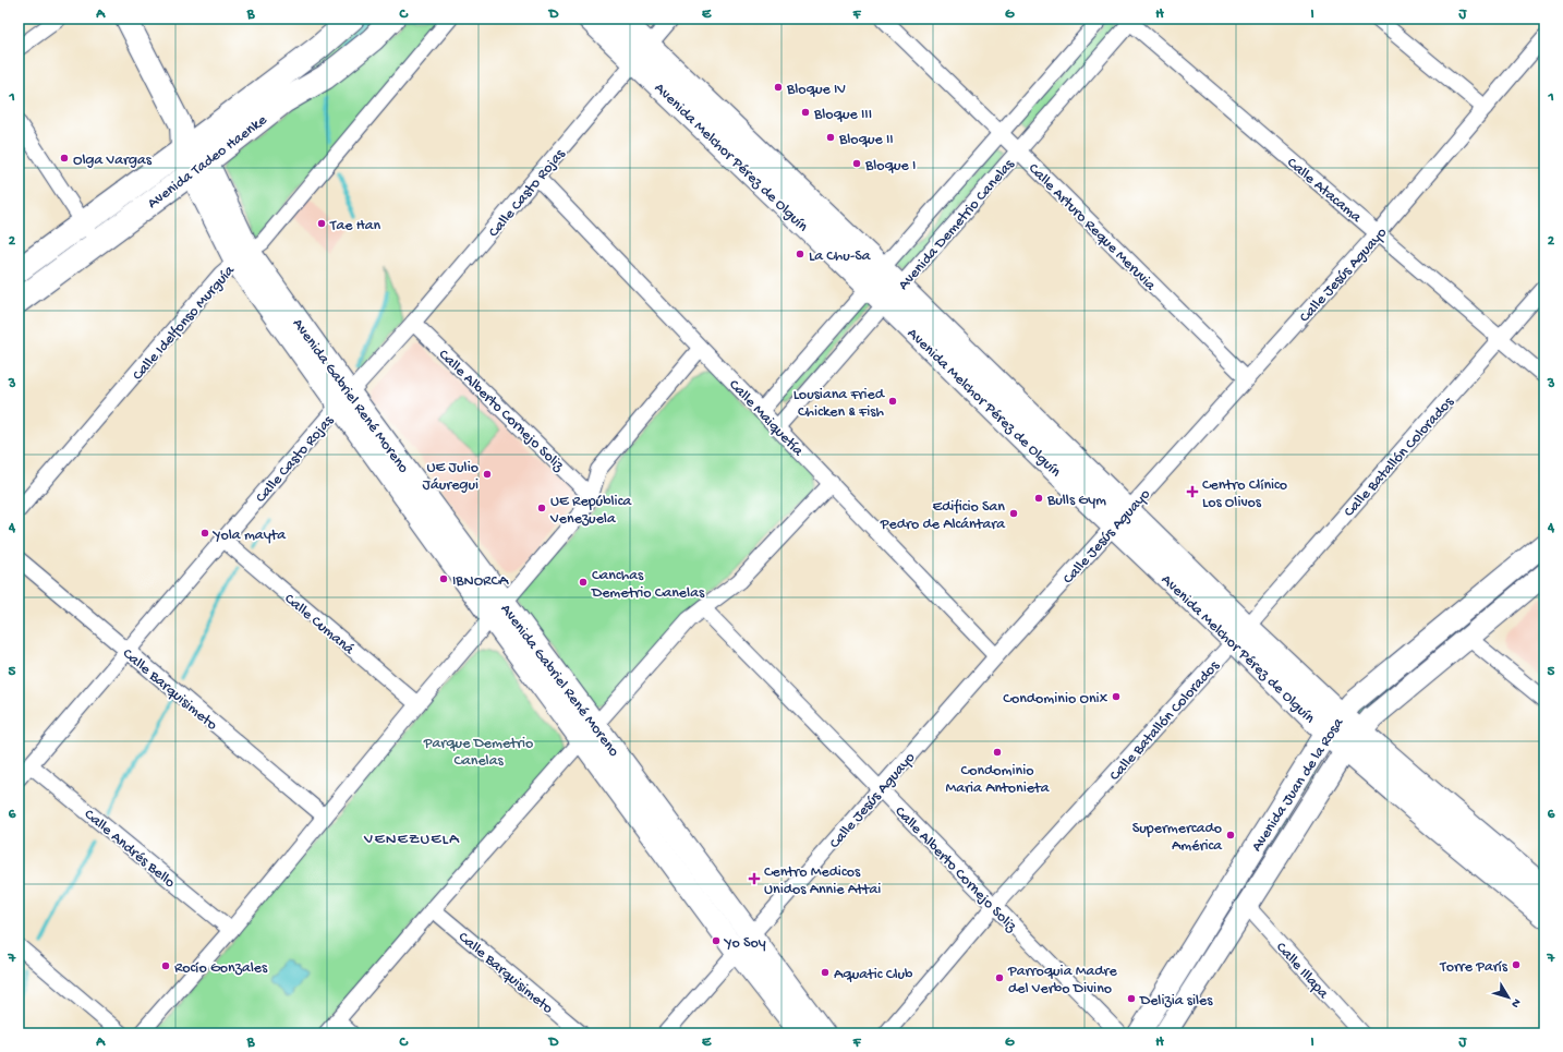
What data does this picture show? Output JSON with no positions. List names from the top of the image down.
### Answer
{
  "streets": {
    "main road": ["Avenida Melchor Pérez de Olguín", "Avenida Tadeo Haenke"],
    "street": [
      "Calle Atacama",
      "Calle Casto Rojas",
      "Avenida Demetrio Canelas",
      "Calle Arturo Reque Meruvia",
      "Calle Jesús Aguayo",
      "Calle Idelfonso Murguía",
      "Avenida Gabriel René Moreno",
      "Calle Alberto Cornejo Soliz",
      "Calle Maiquetía",
      "Calle Batallón Colorados",
      "Calle Cumaná",
      "Calle Barquisimeto",
      "Avenida Juan de la Rosa",
      "Calle Andrés Bello",
      "Calle Illapa"
    ]
  },
  "crossings": [
    ["Avenida Melchor Pérez de Olguín", "Calle Casto Rojas"],
    ["Avenida Melchor Pérez de Olguín", "Avenida Demetrio Canelas"],
    ["Avenida Melchor Pérez de Olguín", "Calle Jesús Aguayo"],
    ["Avenida Melchor Pérez de Olguín", "Calle Batallón Colorados"],
    ["Avenida Melchor Pérez de Olguín", "Avenida Juan de la Rosa"],
    ["Avenida Tadeo Haenke", "Avenida Gabriel René Moreno"],
    ["Calle Atacama", "Avenida Demetrio Canelas"],
    ["Calle Atacama", "Calle Jesús Aguayo"],
    ["Calle Atacama", "Calle Batallón Colorados"],
    ["Calle Casto Rojas", "Avenida Gabriel René Moreno"],
    ["Calle Casto Rojas", "Calle Alberto Cornejo Soliz"],
    ["Calle Casto Rojas", "Calle Maiquetía"],
    ["Calle Casto Rojas", "Calle Cumaná"],
    ["Calle Casto Rojas", "Calle Barquisimeto"],
    ["Calle Casto Rojas", "Calle Andrés Bello"],
    ["Avenida Demetrio Canelas", "Calle Arturo Reque Meruvia"],
    ["Avenida Demetrio Canelas", "Calle Maiquetía"],
    ["Calle Arturo Reque Meruvia", "Calle Jesús Aguayo"],
    ["Calle Jesús Aguayo", "Avenida Gabriel René Moreno"],
    ["Calle Jesús Aguayo", "Calle Alberto Cornejo Soliz"],
    ["Calle Jesús Aguayo", "Calle Maiquetía"],
    ["Calle Idelfonso Murguía", "Avenida Gabriel René Moreno"],
    ["Calle Alberto Cornejo Soliz", "Calle Batallón Colorados"],
    ["Avenida Juan de la Rosa", "Calle Illapa"]
  ],
  "districts": ["VENEZUELA"],
  "parks": ["Parque Demetrio Canelas"],
  "places": {
    "other": [
      "Bloque IV",
      "Bloque III",
      "Bloque II",
      "Olga Vargas",
      "Bloque I",
      "Tae Han",
      "La Chu-Sa",
      "Lousiana Fried Chicken & Fish",
      "UE Julio Jáuregui",
      "Bulls Gym",
      "UE República Venezuela",
      "Edificio San Pedro de Alcántara",
      "Yola mayta",
      "IBNORCA",
      "Canchas Demetrio Canelas",
      "Condominio Onix",
      "Condominio Maria Antonieta",
      "Supermercado América",
      "Yo Soy",
      "Torre París",
      "Rocío Gonzales",
      "Aquatic Club",
      "Parroquia Madre del Verbo Divino",
      "Delizia siles"
    ],
    "health": ["Centro Clínico Los Olivos", "Centro Medicos Unidos Annie Attai"]
  },
  "north": "bottom right",
  "grid": {
    "columns": [
      "A",
      "B",
      "C",
      "D",
      "E",
      "F",
      "G",
      "H",
      "I",
      "J"
    ],
    "rows": [
      "1",
      "2",
      "3",
      "4",
      "5",
      "6",
      "7"
    ]
  }
}
